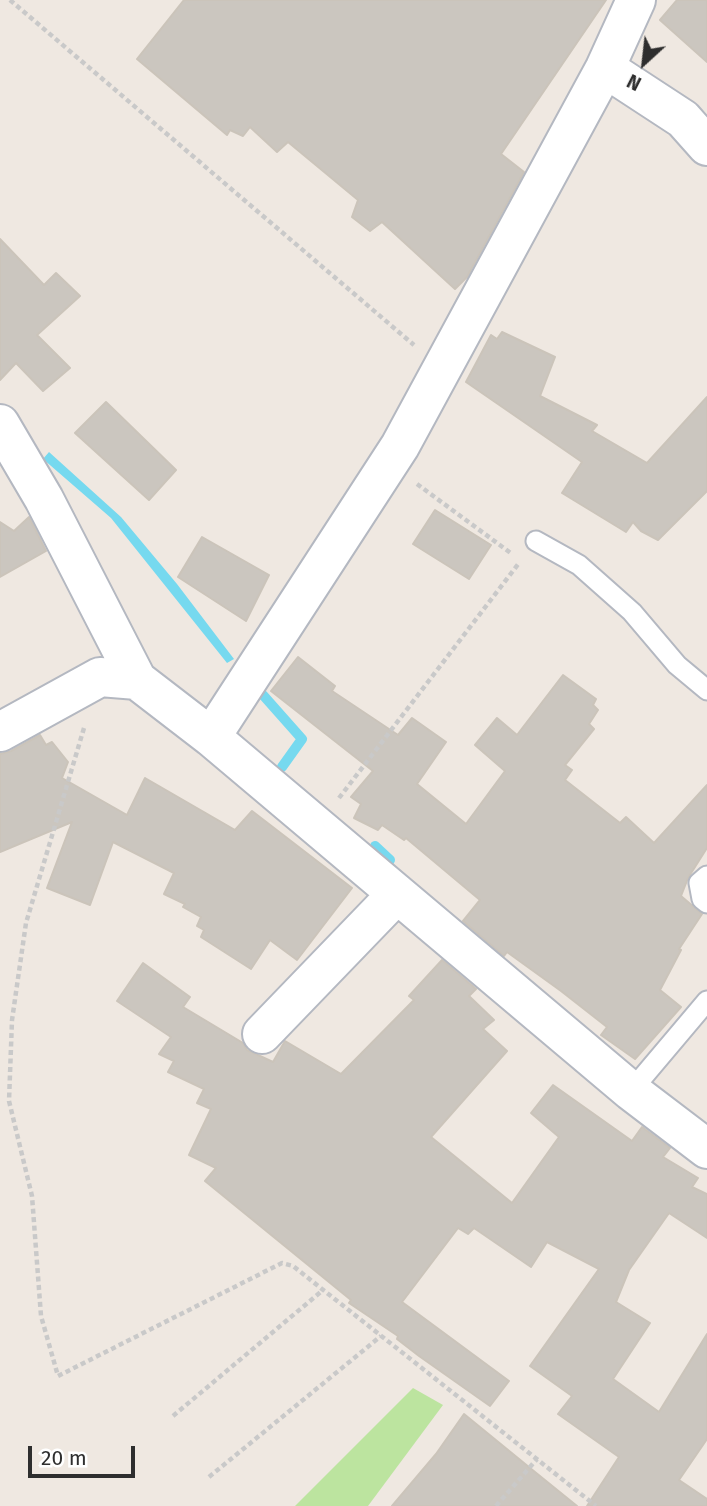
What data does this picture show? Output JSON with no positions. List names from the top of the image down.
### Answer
{
  "scale_bar": "20 m",
  "north": "bottom left"
}
